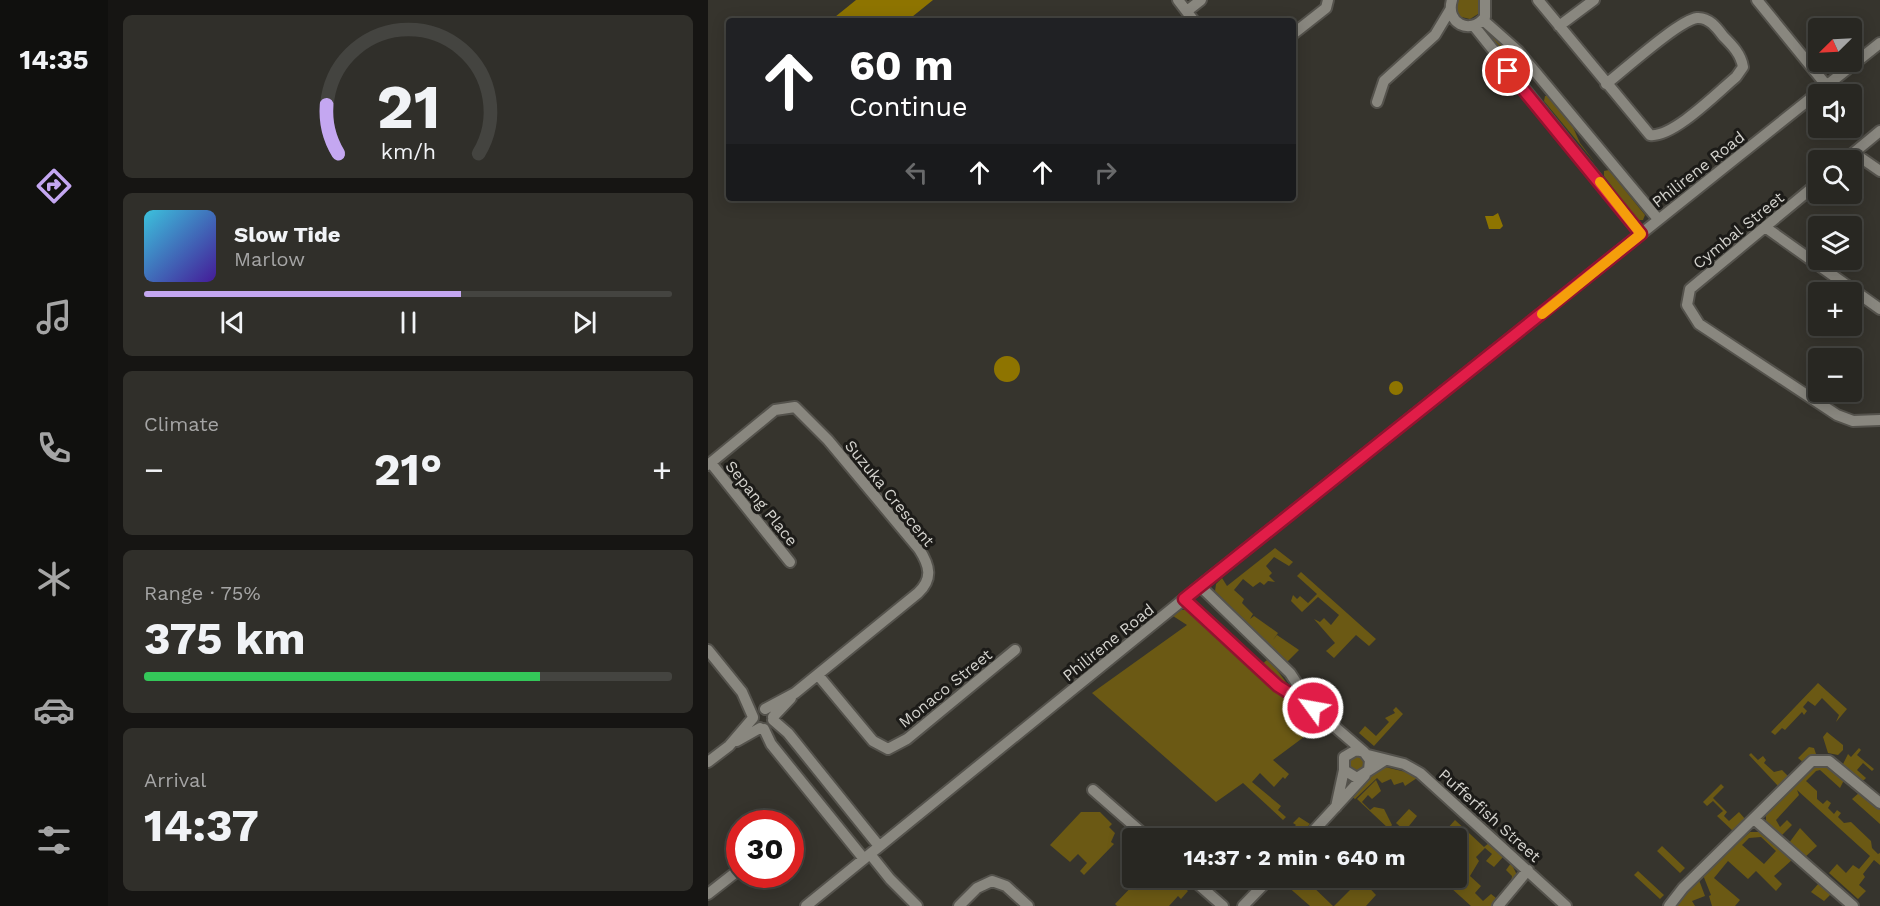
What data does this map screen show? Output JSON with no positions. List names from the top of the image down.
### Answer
{
  "streets": {
    "street": [
      "Philirene Road",
      "Cymbal Street",
      "Suzuka Crescent",
      "Sepang Place",
      "Monaco Street",
      "Pufferfish Street"
    ]
  },
  "crossings": [
    ["Philirene Road", "Pufferfish Street"],
    ["Suzuka Crescent", "Sepang Place"],
    ["Suzuka Crescent", "Monaco Street"]
  ],
  "north": "bottom left",
  "page": {
    "tabs": "14:35",
    "map_buttons": ["+", "−"],
    "turn": ["60 m", "Continue"],
    "song": ["Slow Tide", "Marlow"],
    "tile": [
      "Climate",
      ["Range · 75%", "375 km"],
      ["Arrival", "14:37"]
    ],
    "heat": ["−", "21°", "+"],
    "limit": "30",
    "trip": "14:37 · 2 min · 640 m",
    "gauge": ["21", "km/h"]
  }
}
